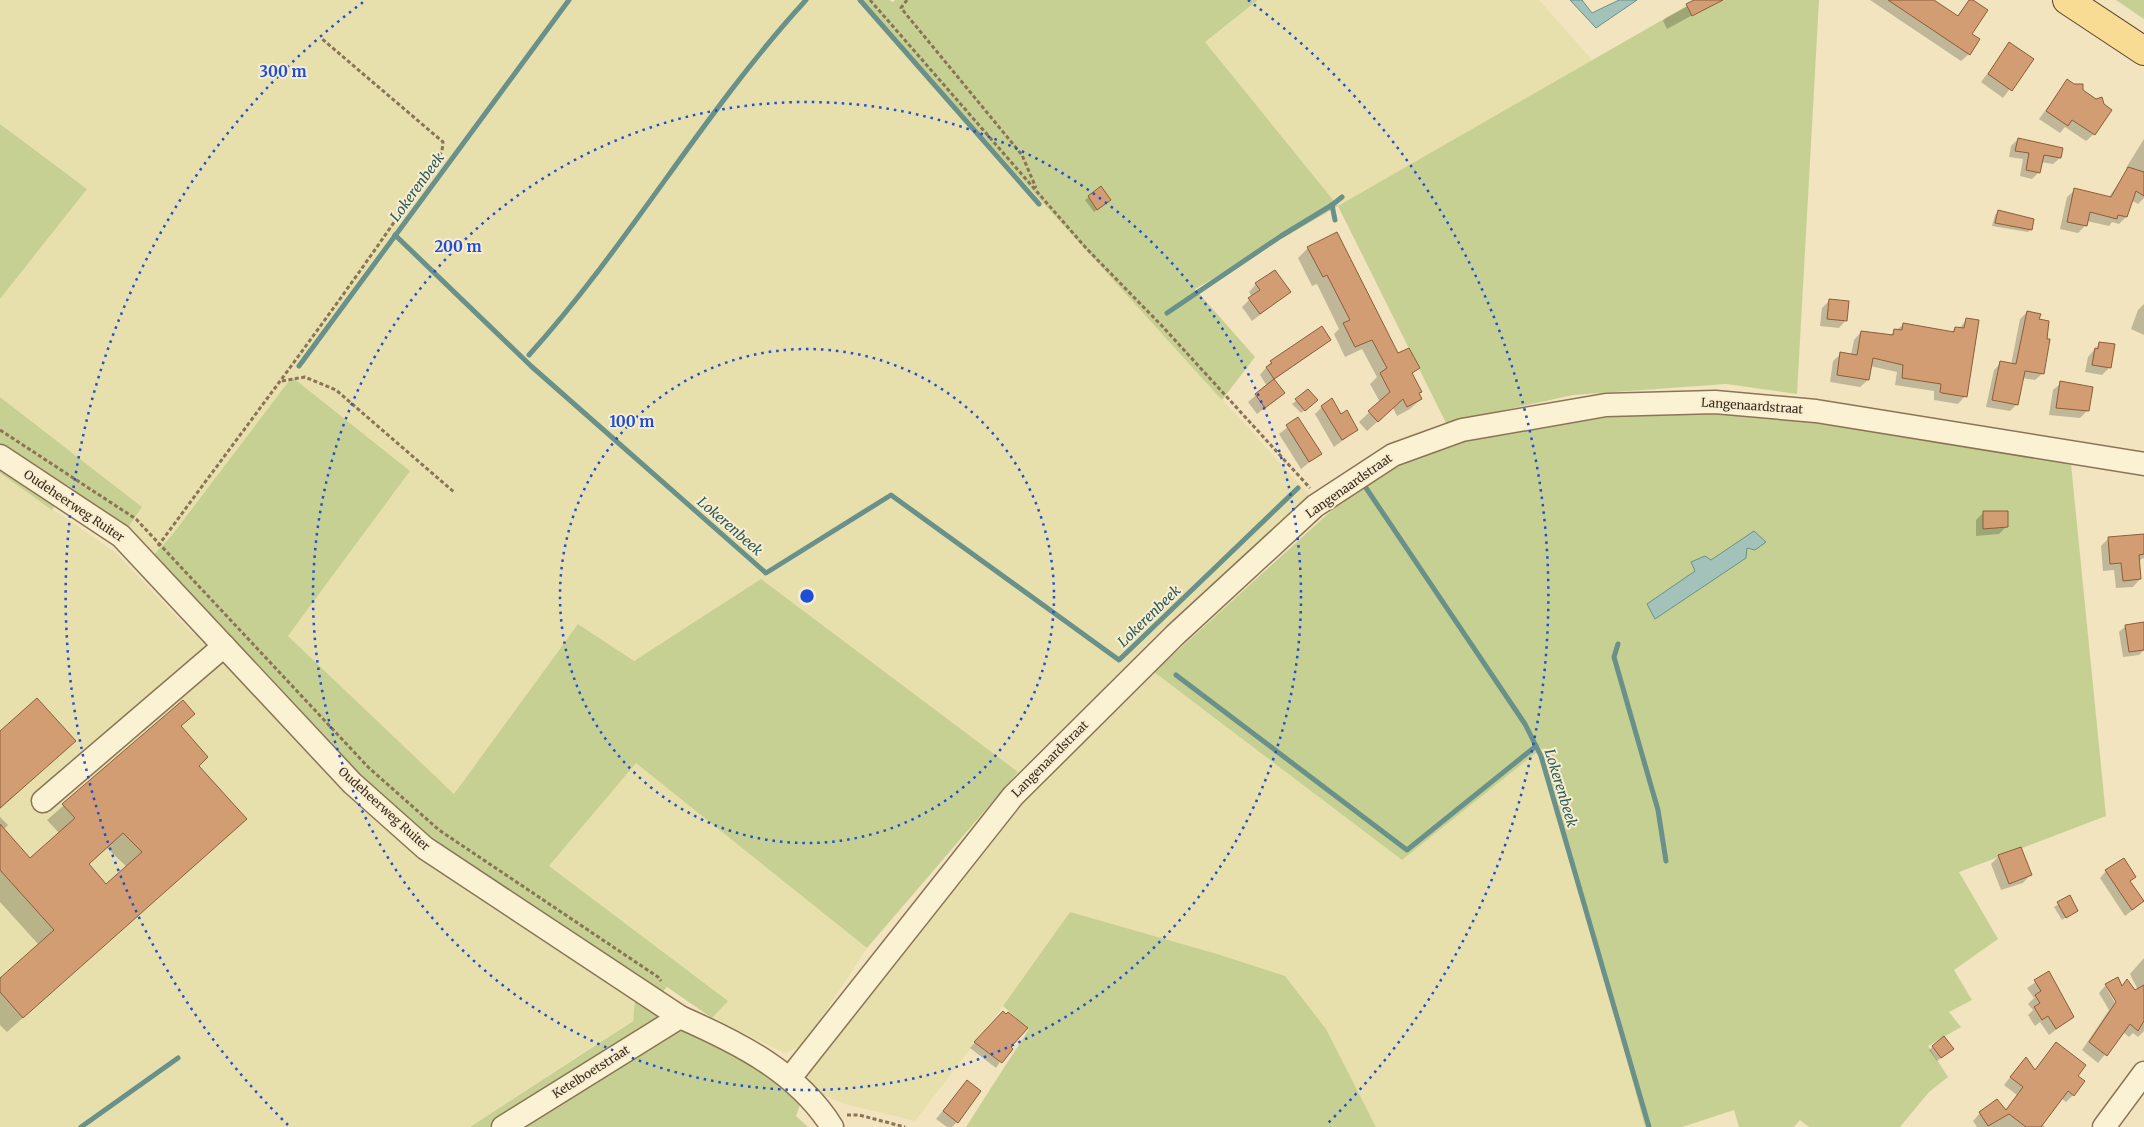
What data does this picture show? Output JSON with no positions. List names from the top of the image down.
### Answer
{
  "streets": {
    "street": ["Langenaardstraat", "Oudeheerweg Ruiter", "Ketelboetstraat"]
  },
  "crossings": [
    ["Langenaardstraat", "Oudeheerweg Ruiter"],
    ["Oudeheerweg Ruiter", "Ketelboetstraat"]
  ],
  "water": ["Lokerenbeek"],
  "rings": ["300 m", "200 m", "100 m"]
}
